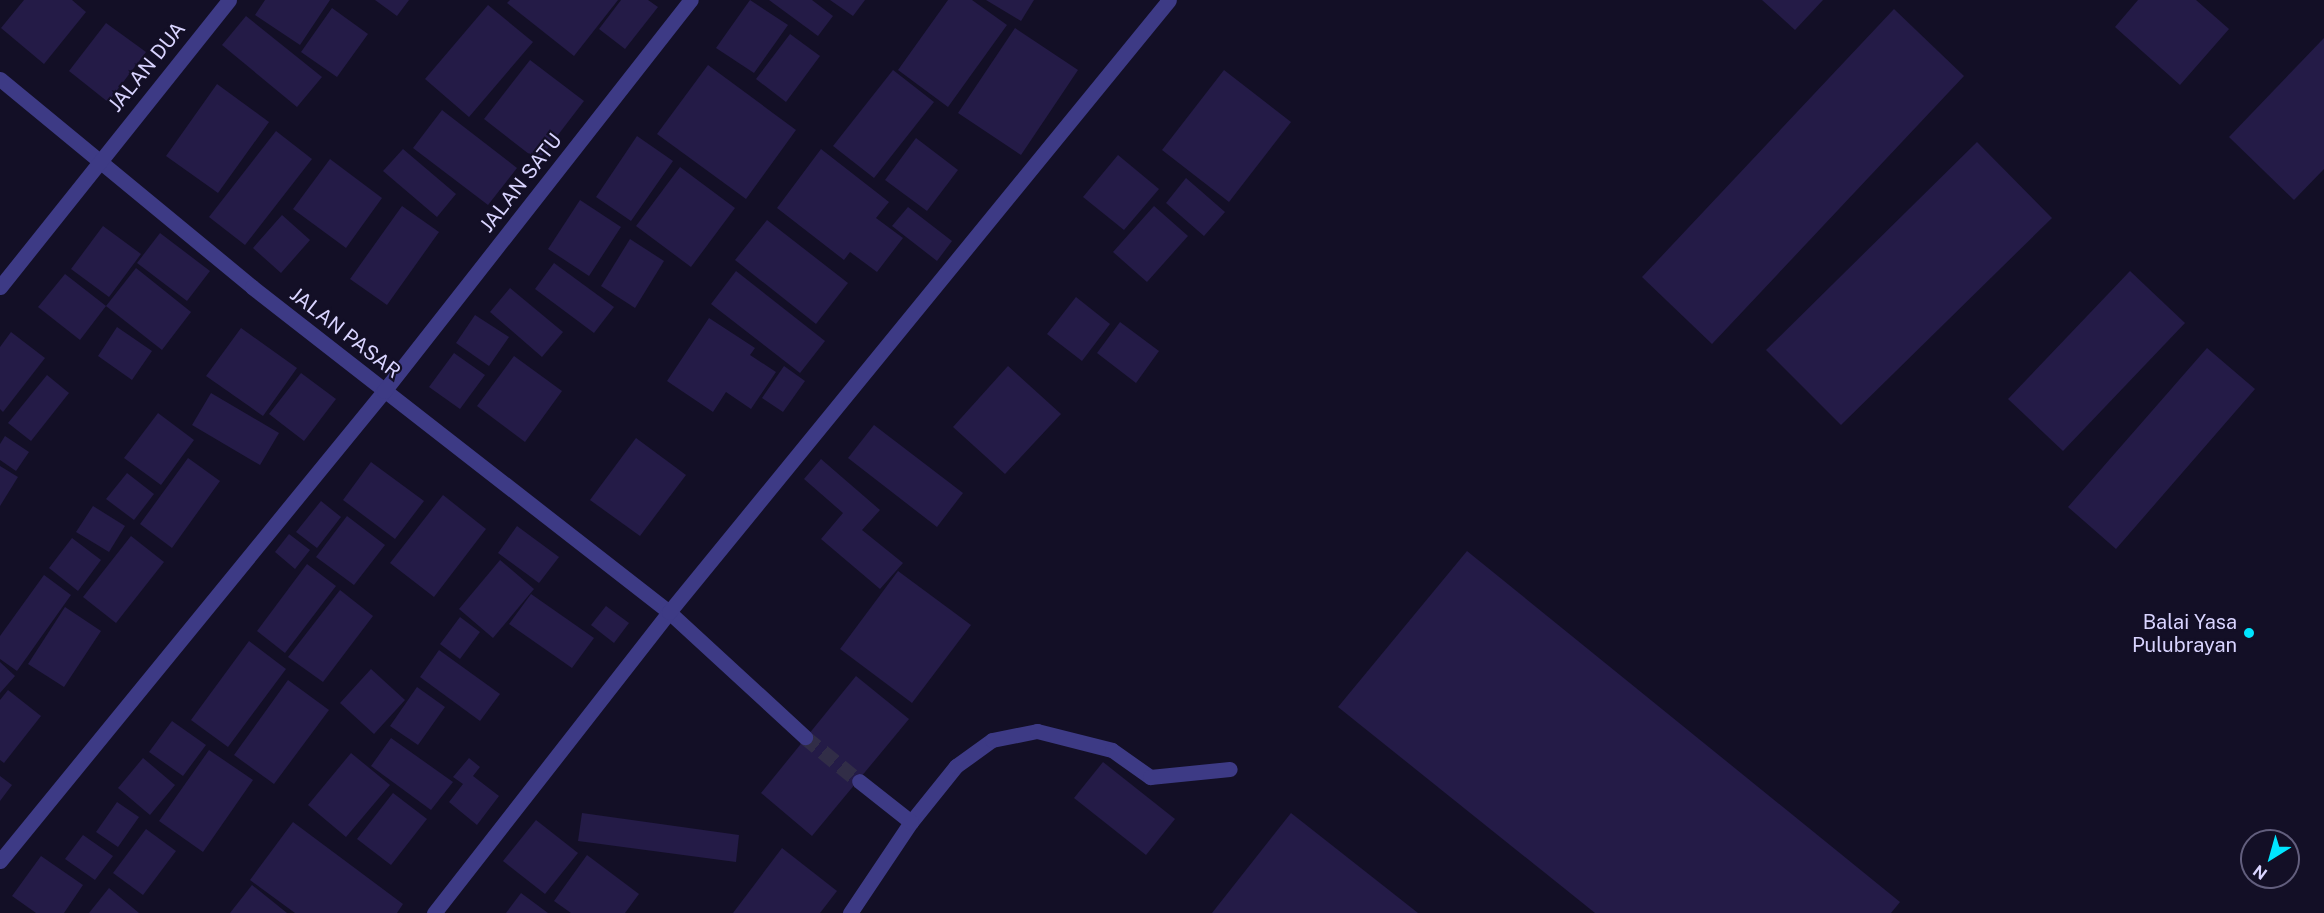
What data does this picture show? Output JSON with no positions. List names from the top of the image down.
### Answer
{
  "streets": {
    "street": ["JALAN DUA", "JALAN SATU", "JALAN PASAR"]
  },
  "crossings": [
    ["JALAN DUA", "JALAN PASAR"],
    ["JALAN SATU", "JALAN PASAR"]
  ],
  "places": ["Balai Yasa Pulubrayan"],
  "north": "bottom left"
}
